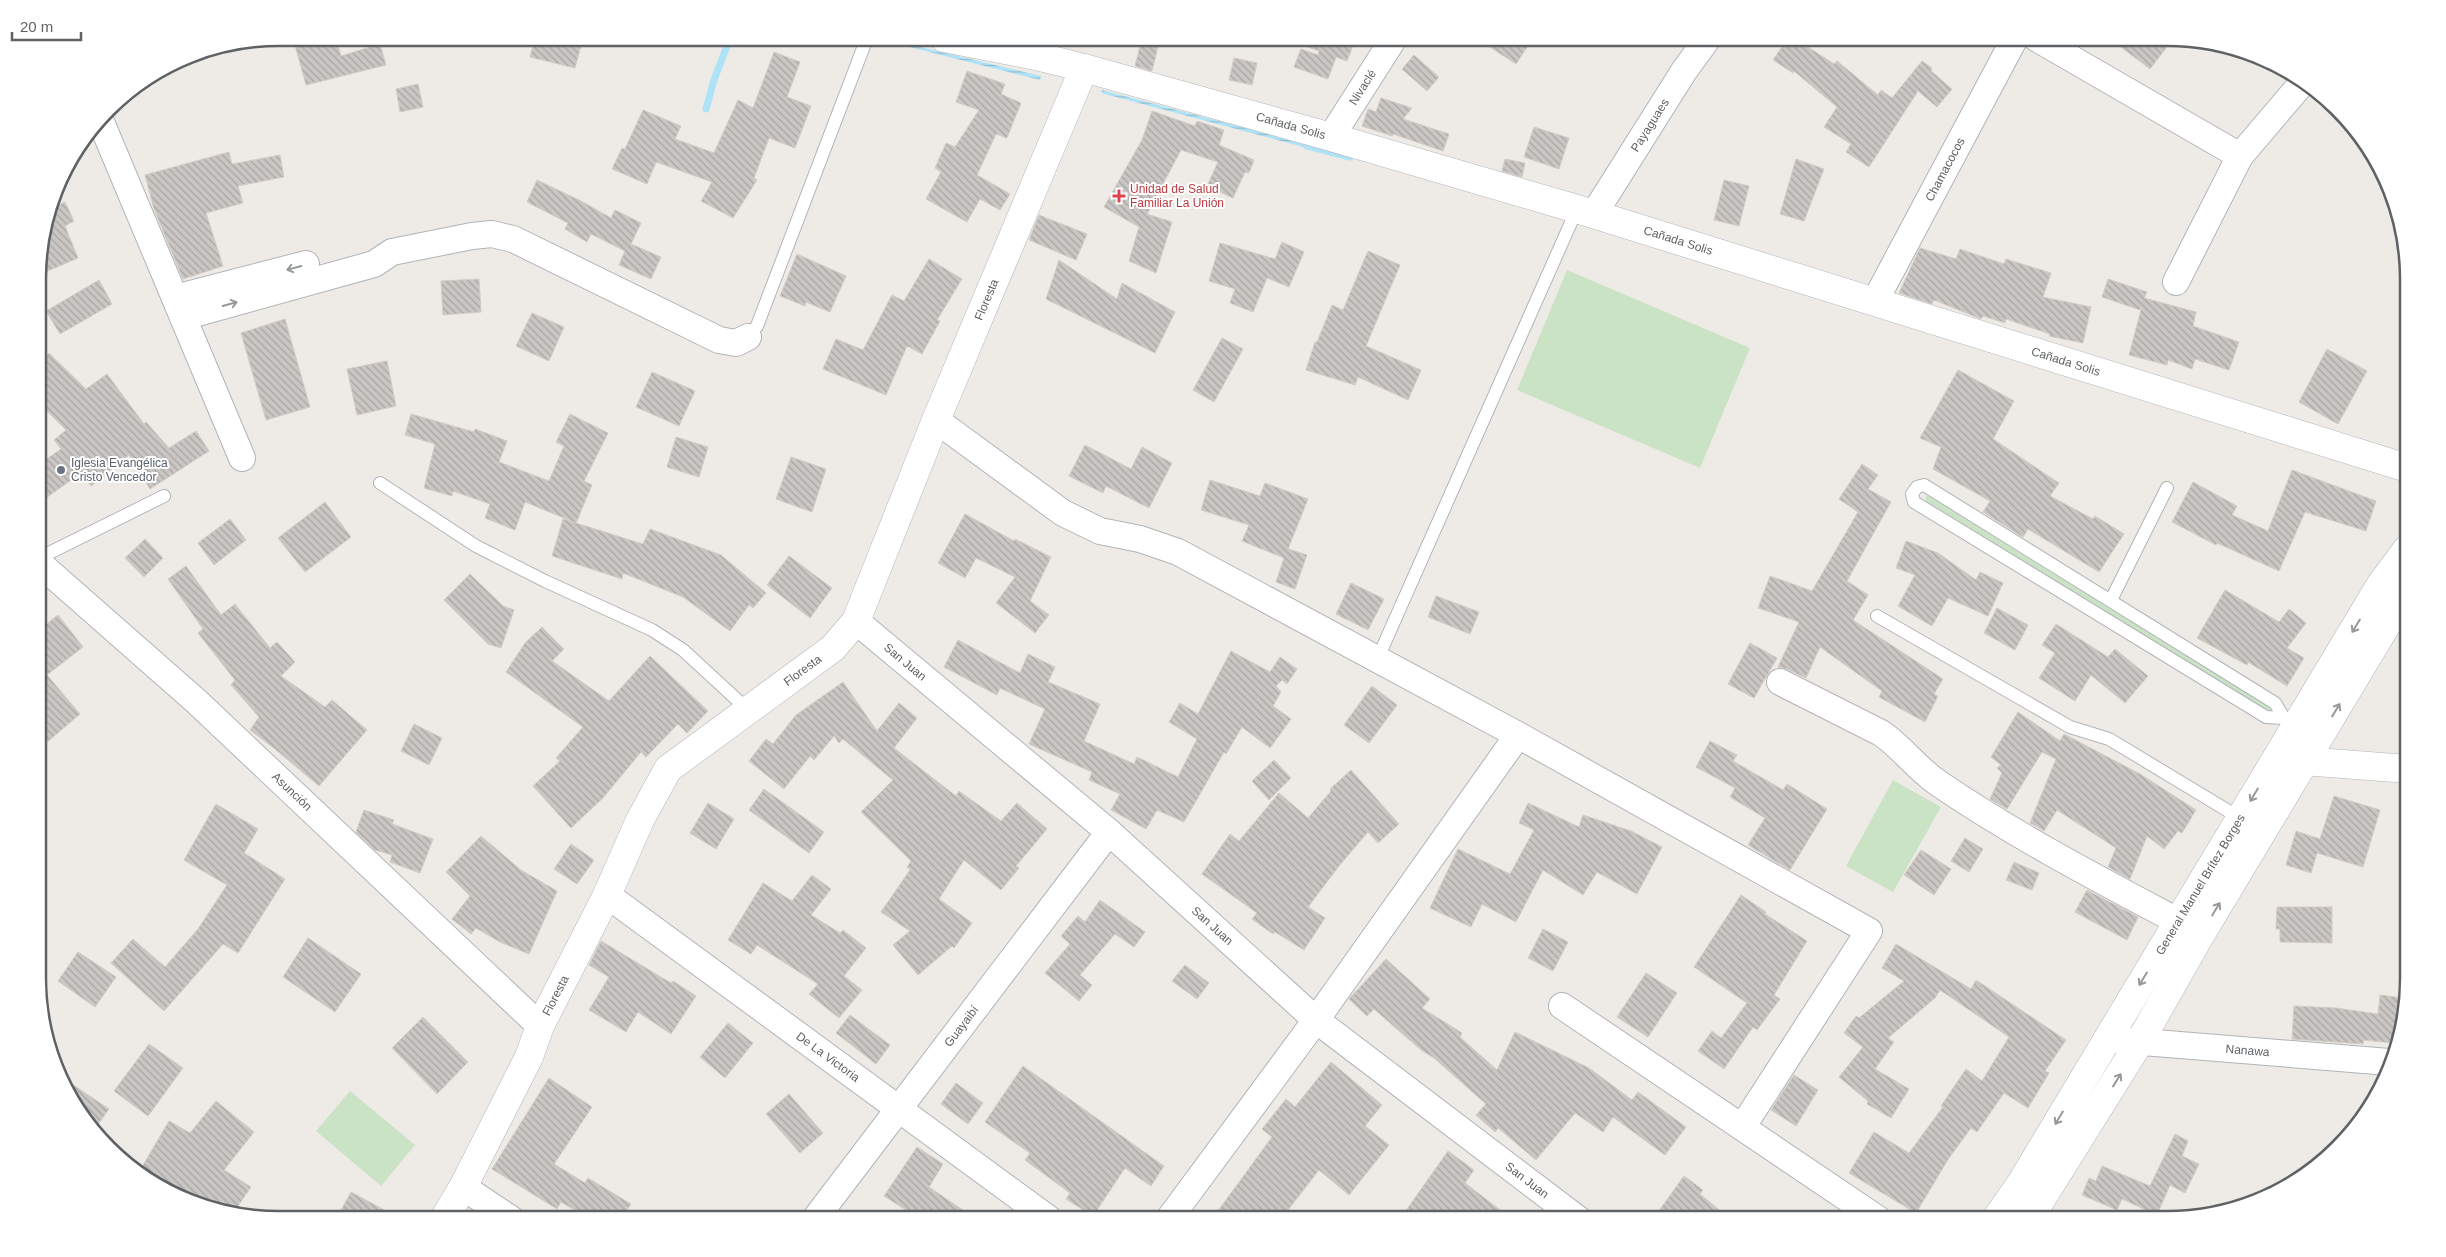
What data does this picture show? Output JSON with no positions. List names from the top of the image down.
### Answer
{
  "streets": {
    "street": [
      "Nivaclé",
      "Payaguaes",
      "Cañada Solis",
      "Chamacocos",
      "Floresta",
      "San Juan",
      "Asunción",
      "General Manuel Brítez Borges",
      "Guayaibí",
      "Nanawa",
      "De La Victoria"
    ]
  },
  "crossings": [
    ["Nivaclé", "Cañada Solis"],
    ["Payaguaes", "Cañada Solis"],
    ["Cañada Solis", "Chamacocos"],
    ["Cañada Solis", "Floresta"],
    ["Floresta", "San Juan"],
    ["Floresta", "Asunción"],
    ["Floresta", "De La Victoria"],
    ["San Juan", "Guayaibí"],
    ["General Manuel Brítez Borges", "Nanawa"],
    ["Guayaibí", "De La Victoria"]
  ],
  "places": {
    "health": ["Unidad de Salud Familiar La Unión"],
    "other": ["Iglesia Evangélica Cristo Vencedor"]
  },
  "scale_bar": "20 m"
}
